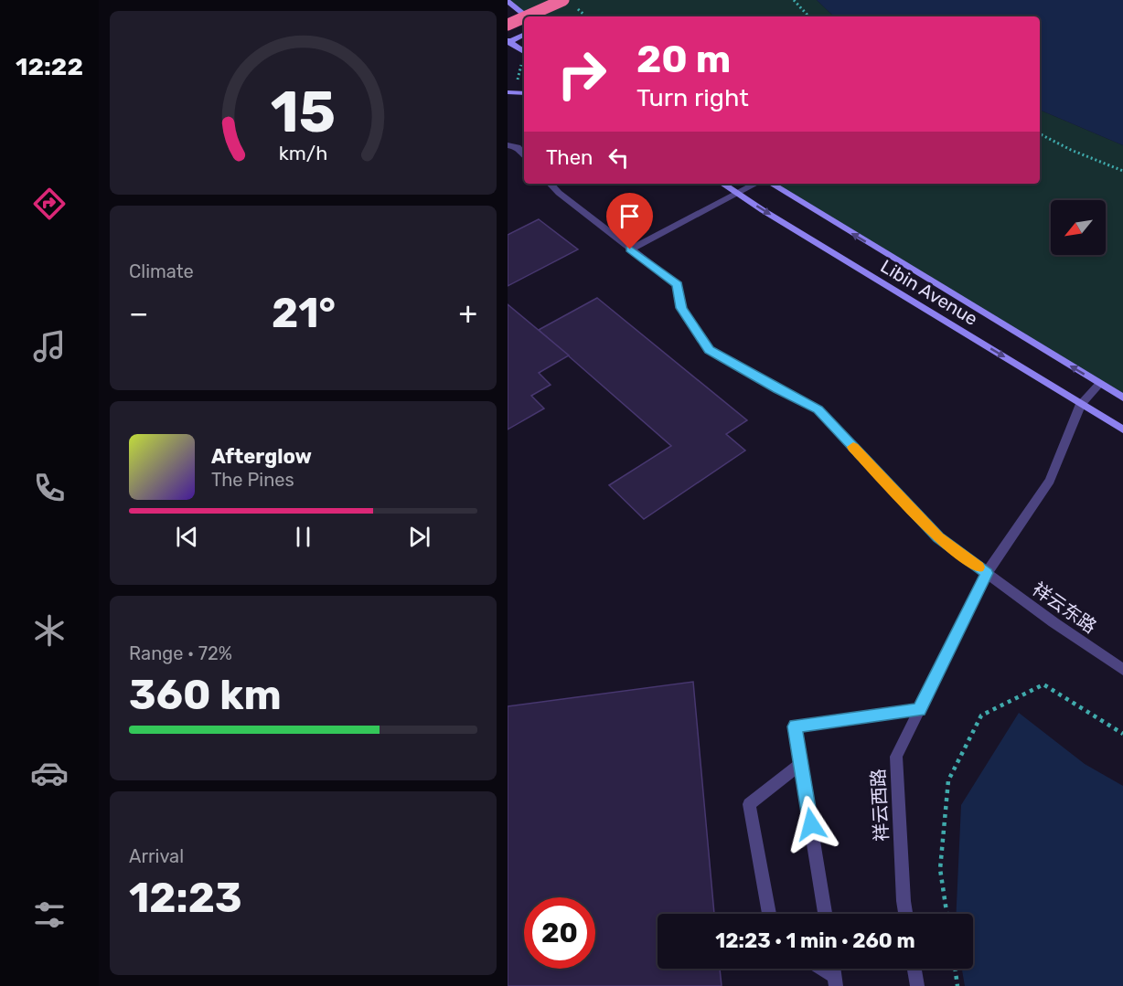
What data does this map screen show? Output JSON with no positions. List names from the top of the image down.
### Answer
{
  "streets": {
    "main road": ["Libin Avenue"],
    "street": ["祥云东路", "祥云西路"]
  },
  "crossings": [
    ["Libin Avenue", "祥云西路"],
    ["祥云东路", "祥云西路"]
  ],
  "north": "bottom left",
  "page": {
    "tabs": "12:22",
    "turn": ["20 m", "Turn right"],
    "then": "Then",
    "tile": [
      "Climate",
      ["Range · 72%", "360 km"],
      ["Arrival", "12:23"]
    ],
    "heat": ["−", "21°", "+"],
    "song": ["Afterglow", "The Pines"],
    "limit": "20",
    "trip": "12:23 · 1 min · 260 m",
    "gauge": ["15", "km/h"]
  }
}
